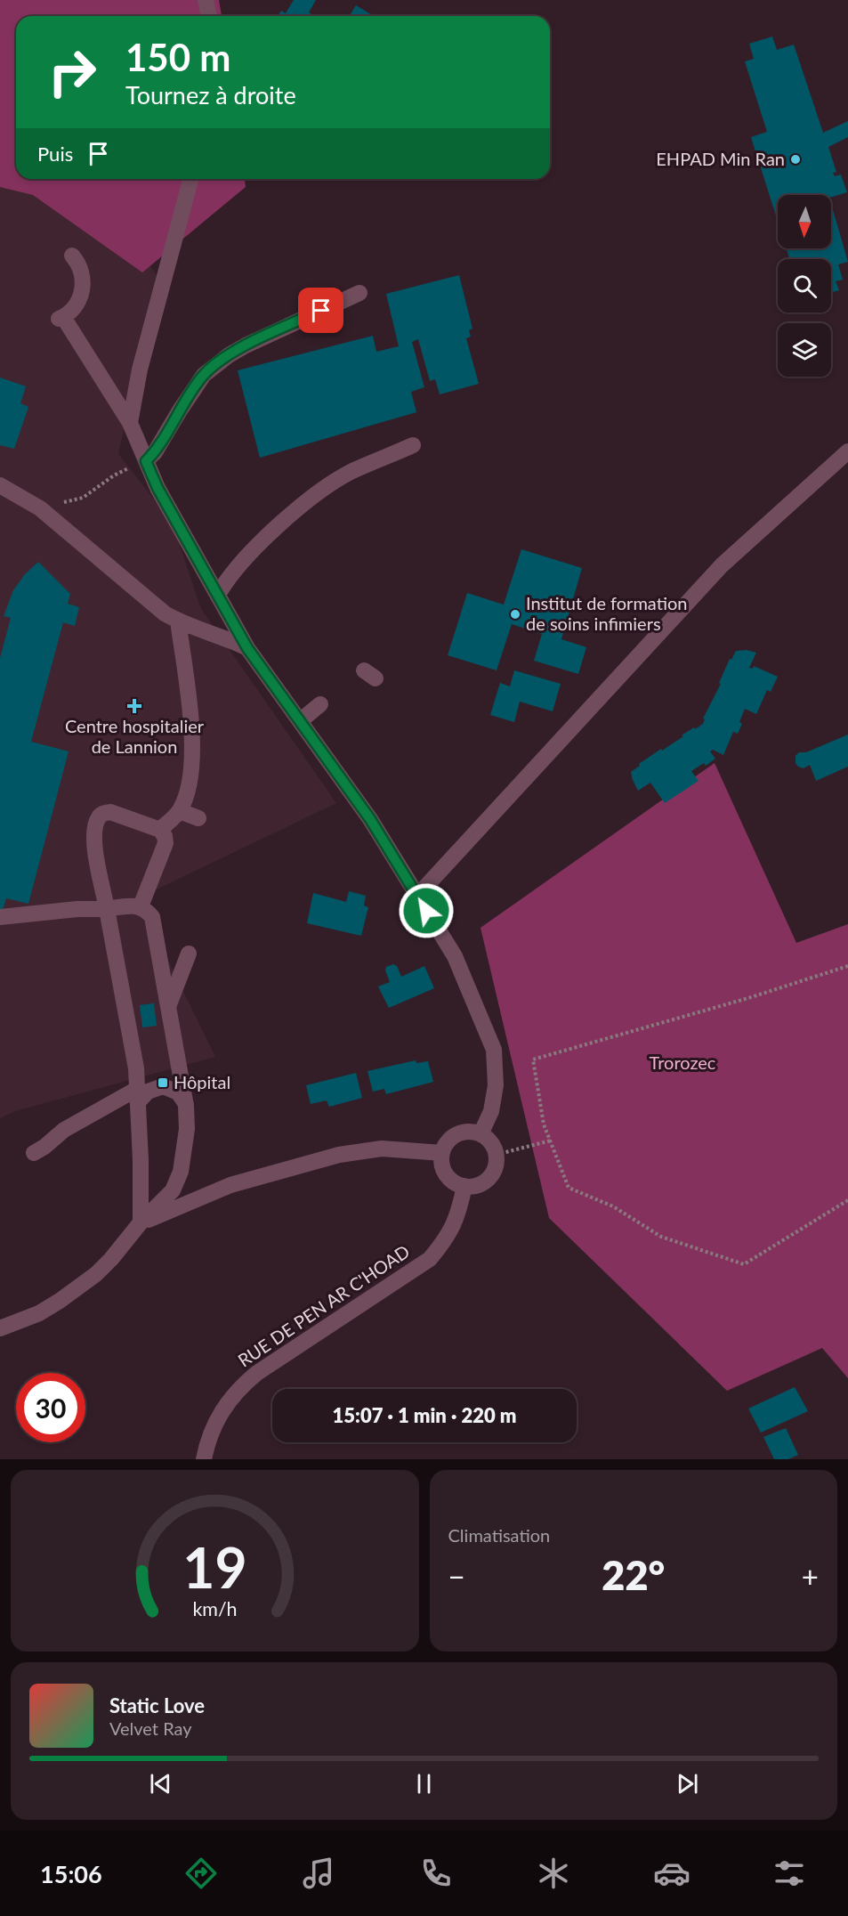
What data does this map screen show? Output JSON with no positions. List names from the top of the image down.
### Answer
{
  "streets": {
    "street": ["RUE DE PEN AR C'HOAD"]
  },
  "parks": ["Trorozec"],
  "places": {
    "other": ["EHPAD Min Ran", "Institut de formation de soins infimiers"],
    "health": ["Centre hospitalier de Lannion"],
    "transit": ["Hôpital"]
  },
  "north": "bottom",
  "page": {
    "turn": ["150 m", "Tournez à droite"],
    "then": "Puis",
    "limit": "30",
    "trip": "15:07 · 1 min · 220 m",
    "tile": "Climatisation",
    "heat": ["−", "22°", "+"],
    "song": ["Static Love", "Velvet Ray"],
    "tabs": "15:06",
    "gauge": ["19", "km/h"]
  }
}
